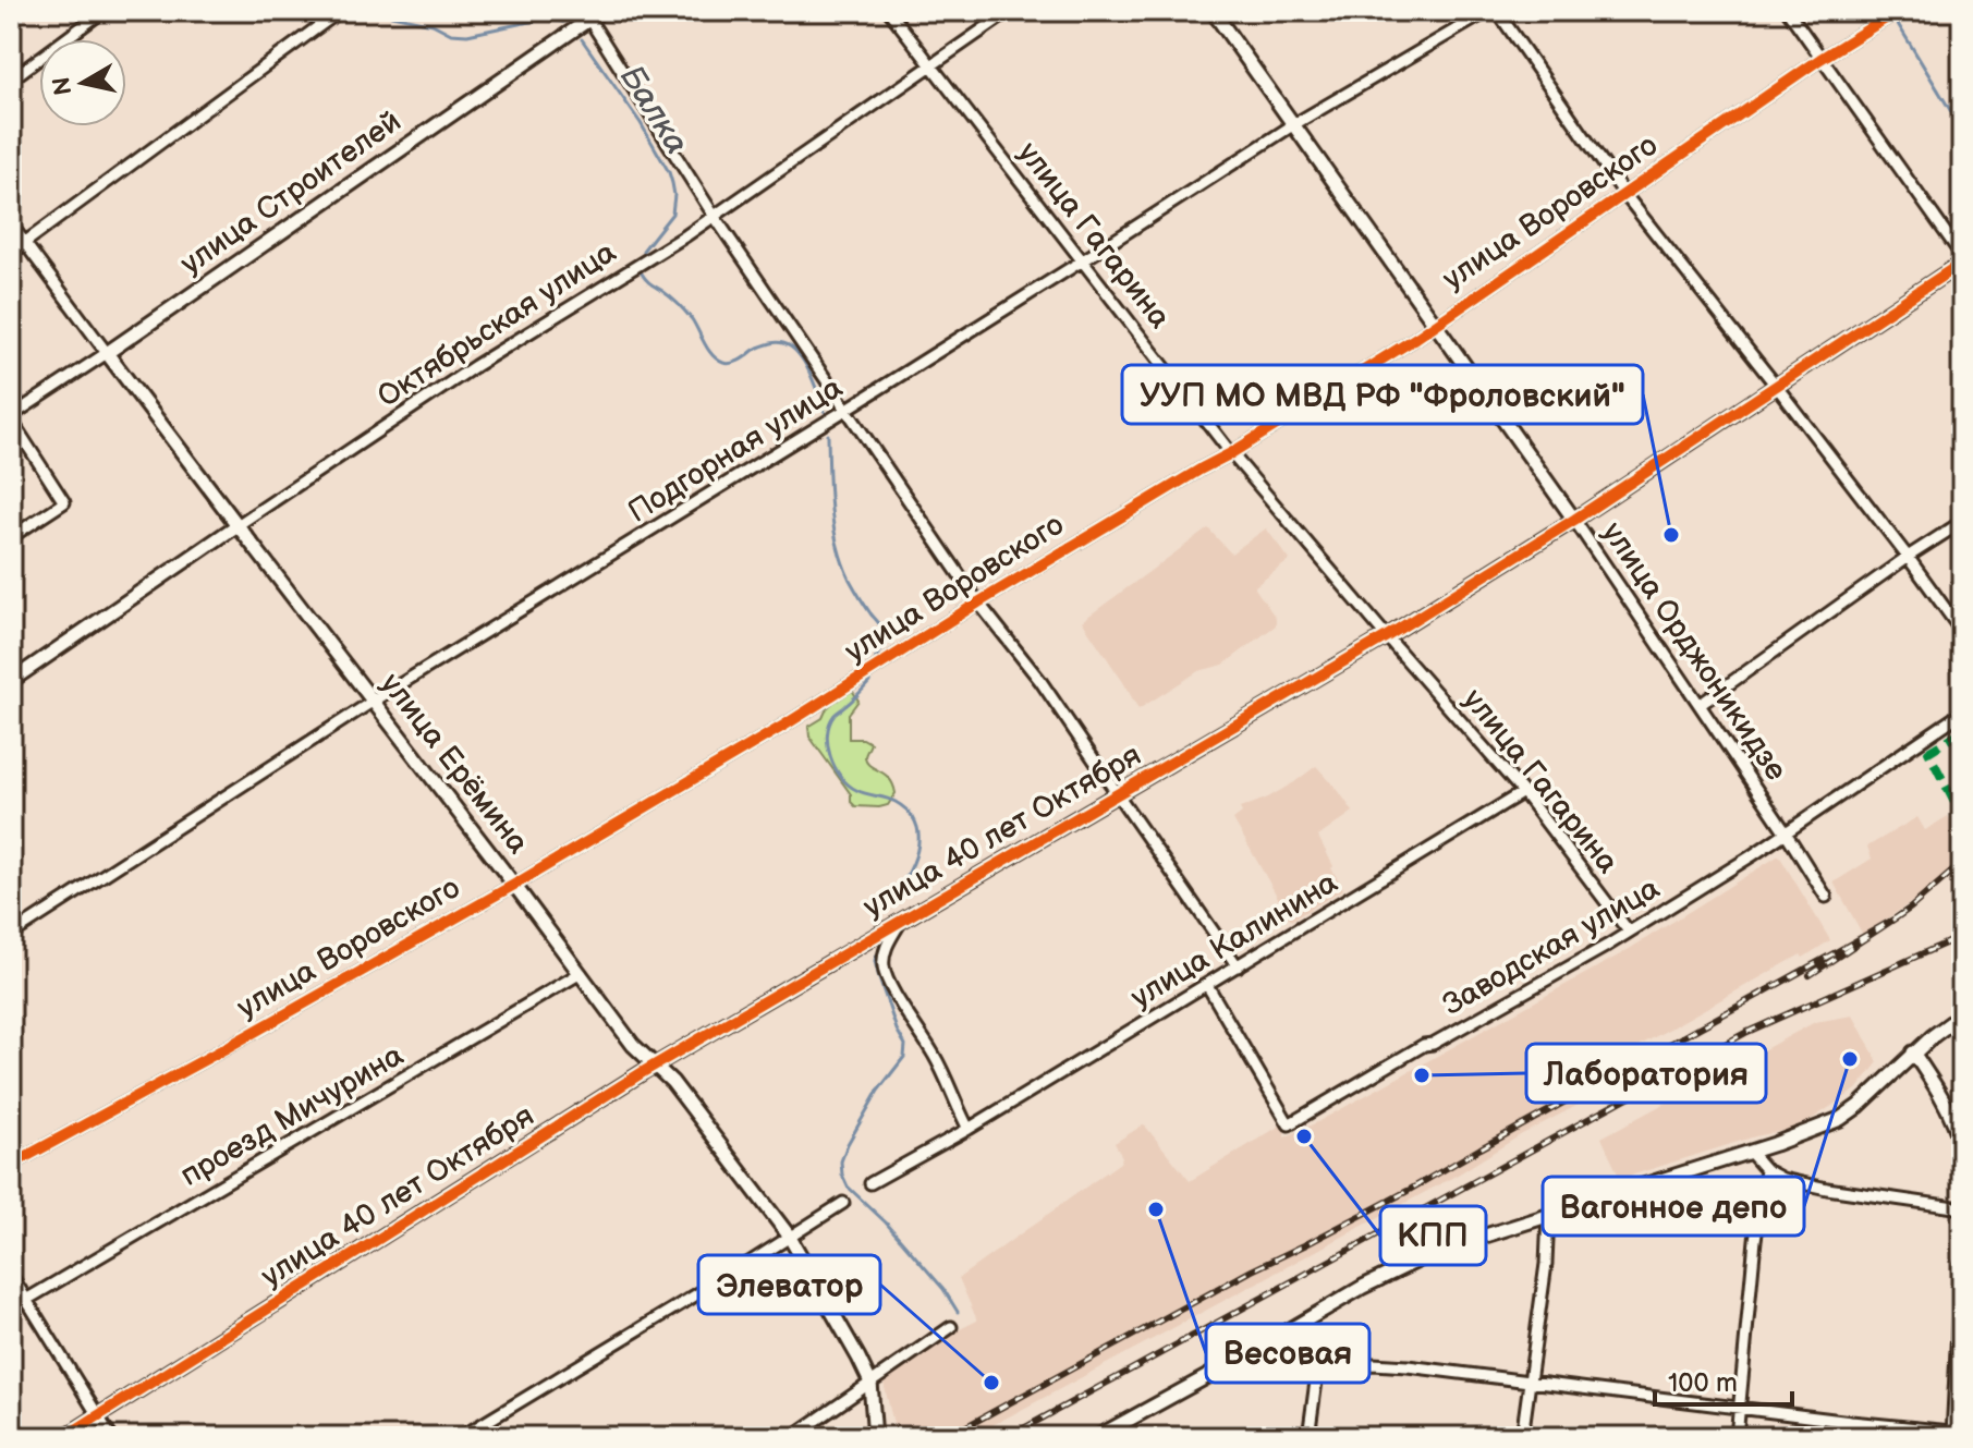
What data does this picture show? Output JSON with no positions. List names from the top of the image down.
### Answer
{
  "streets": {
    "street": [
      "улица Строителей",
      "улица Воровского",
      "улица Гагарина",
      "Октябрьская улица",
      "Подгорная улица",
      "улица Орджоникидзе",
      "улица Ерёмина",
      "улица 40 лет Октября",
      "улица Калинина",
      "Заводская улица",
      "проезд Мичурина"
    ]
  },
  "crossings": [
    ["улица Строителей", "улица Ерёмина"],
    ["улица Воровского", "улица Гагарина"],
    ["улица Воровского", "улица Орджоникидзе"],
    ["улица Воровского", "улица Ерёмина"],
    ["улица Гагарина", "Октябрьская улица"],
    ["улица Гагарина", "Подгорная улица"],
    ["улица Гагарина", "улица 40 лет Октября"],
    ["улица Гагарина", "улица Калинина"],
    ["улица Гагарина", "Заводская улица"],
    ["Октябрьская улица", "улица Ерёмина"],
    ["Подгорная улица", "улица Орджоникидзе"],
    ["Подгорная улица", "улица Ерёмина"],
    ["улица Орджоникидзе", "улица 40 лет Октября"],
    ["улица Орджоникидзе", "Заводская улица"],
    ["улица Ерёмина", "улица 40 лет Октября"],
    ["улица Ерёмина", "проезд Мичурина"],
    ["улица 40 лет Октября", "улица Калинина"],
    ["улица Калинина", "Заводская улица"]
  ],
  "water": ["Балка"],
  "places": [
    "УУП МО МВД РФ \"Фроловский\"",
    "Вагонное депо",
    "Лаборатория",
    "КПП",
    "Весовая",
    "Элеватор"
  ],
  "scale_bar": "100 m",
  "north": "left"
}
